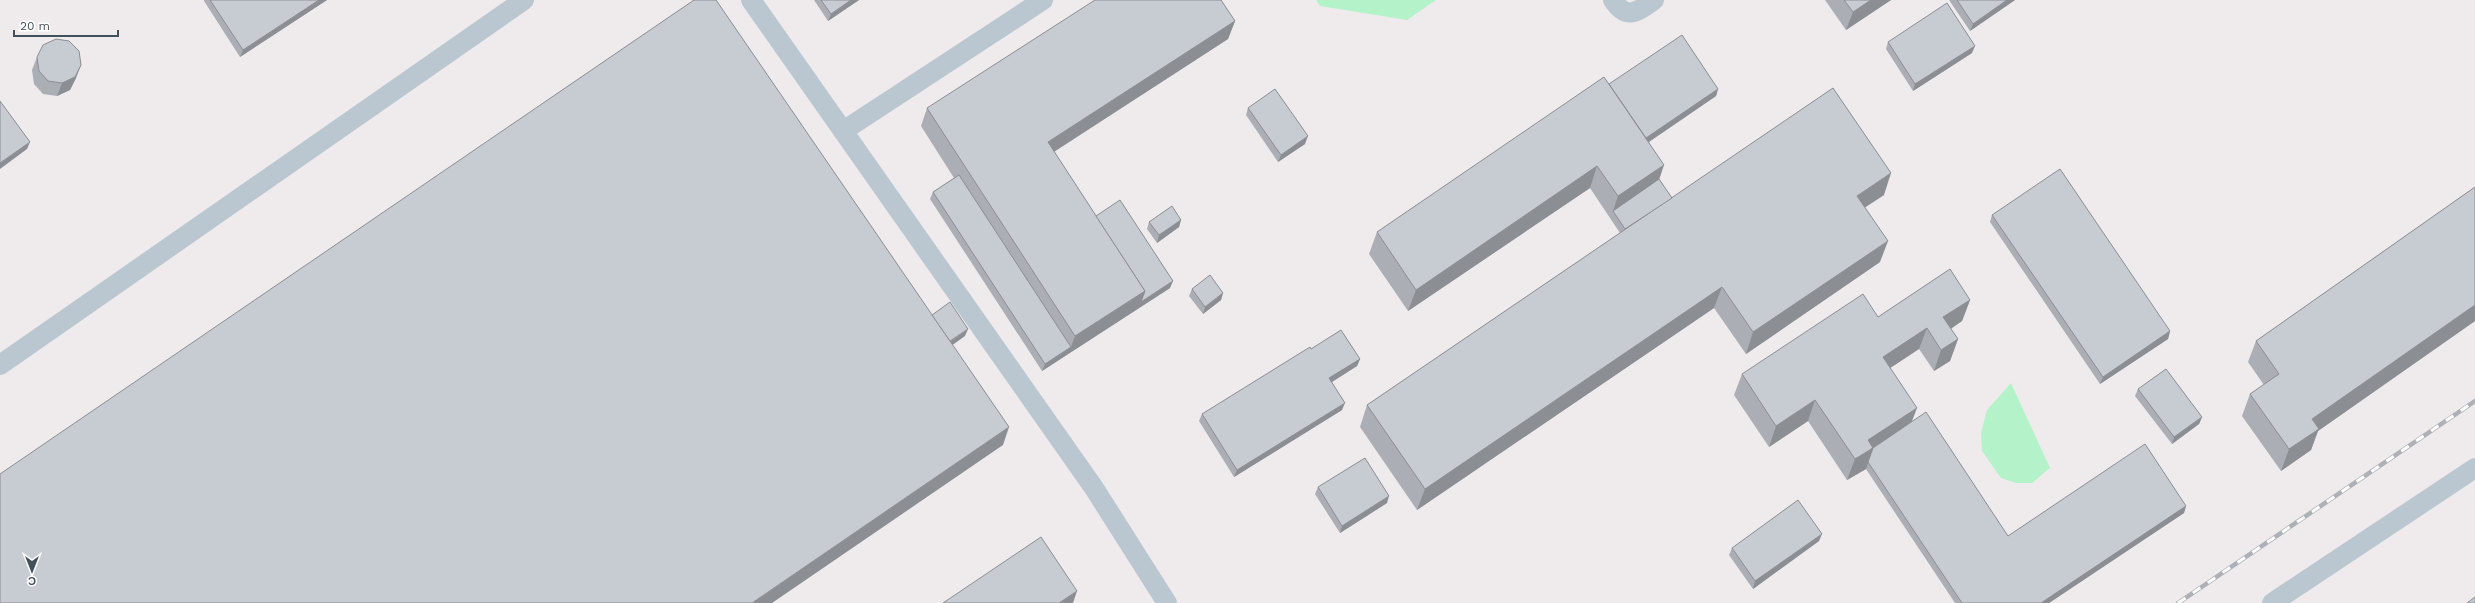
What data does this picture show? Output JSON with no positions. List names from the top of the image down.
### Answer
{
  "scale_bar": "20 m",
  "north": "bottom"
}
